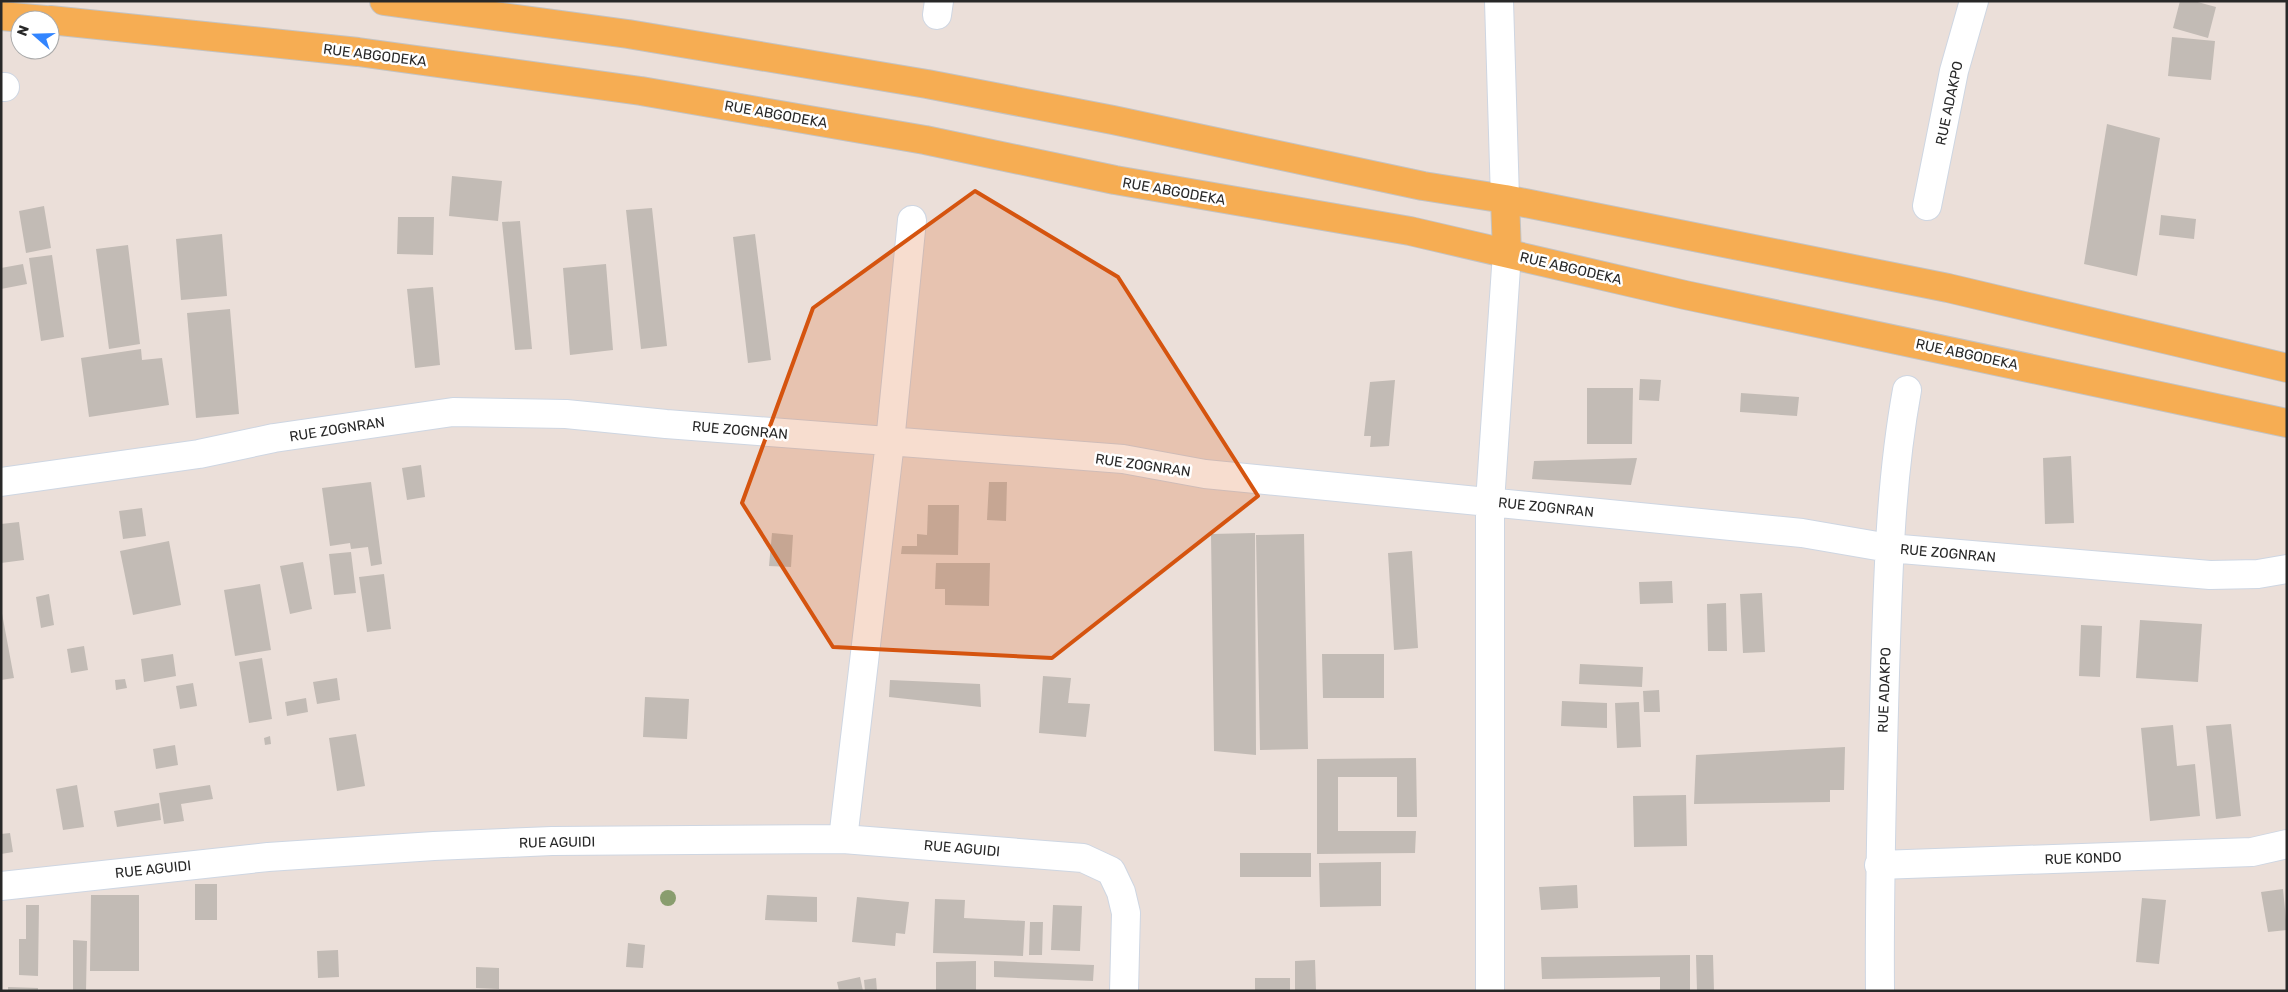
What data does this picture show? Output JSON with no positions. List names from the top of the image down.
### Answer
{
  "streets": {
    "main road": ["RUE ABGODEKA"],
    "street": [
      "RUE ADAKPO",
      "RUE ZOGNRAN",
      "RUE AGUIDI",
      "RUE KONDO"
    ]
  },
  "crossings": [
    ["RUE ADAKPO", "RUE ZOGNRAN"],
    ["RUE ADAKPO", "RUE KONDO"]
  ],
  "north": "left"
}
